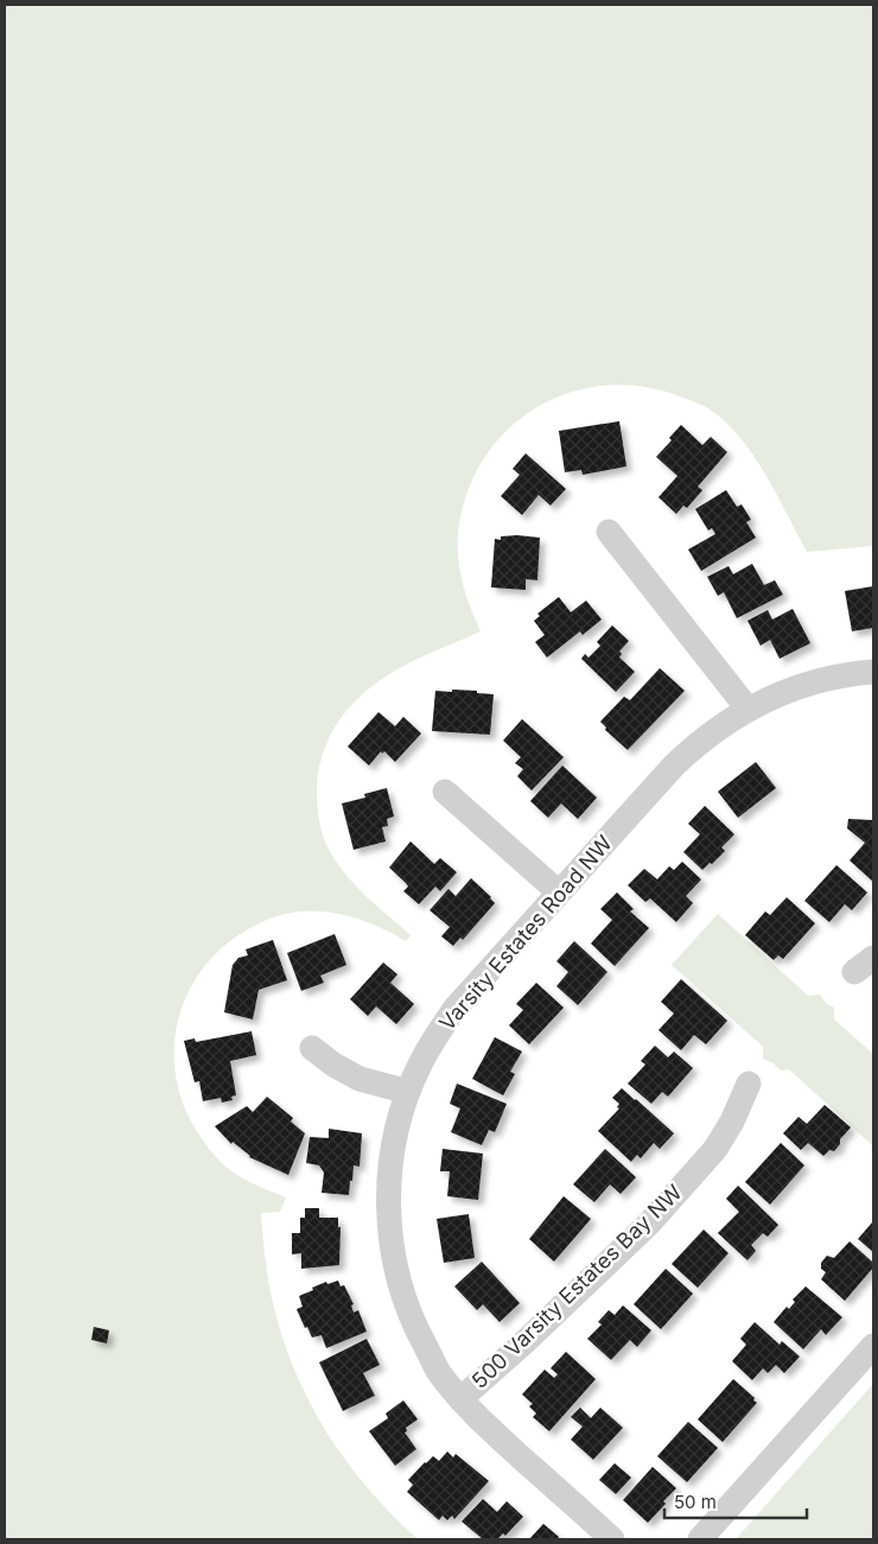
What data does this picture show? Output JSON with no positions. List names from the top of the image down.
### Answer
{
  "streets": {
    "street": ["Varsity Estates Road NW", "500 Varsity Estates Bay NW"]
  },
  "crossings": [
    ["Varsity Estates Road NW", "500 Varsity Estates Bay NW"]
  ],
  "scale_bar": "50 m"
}
